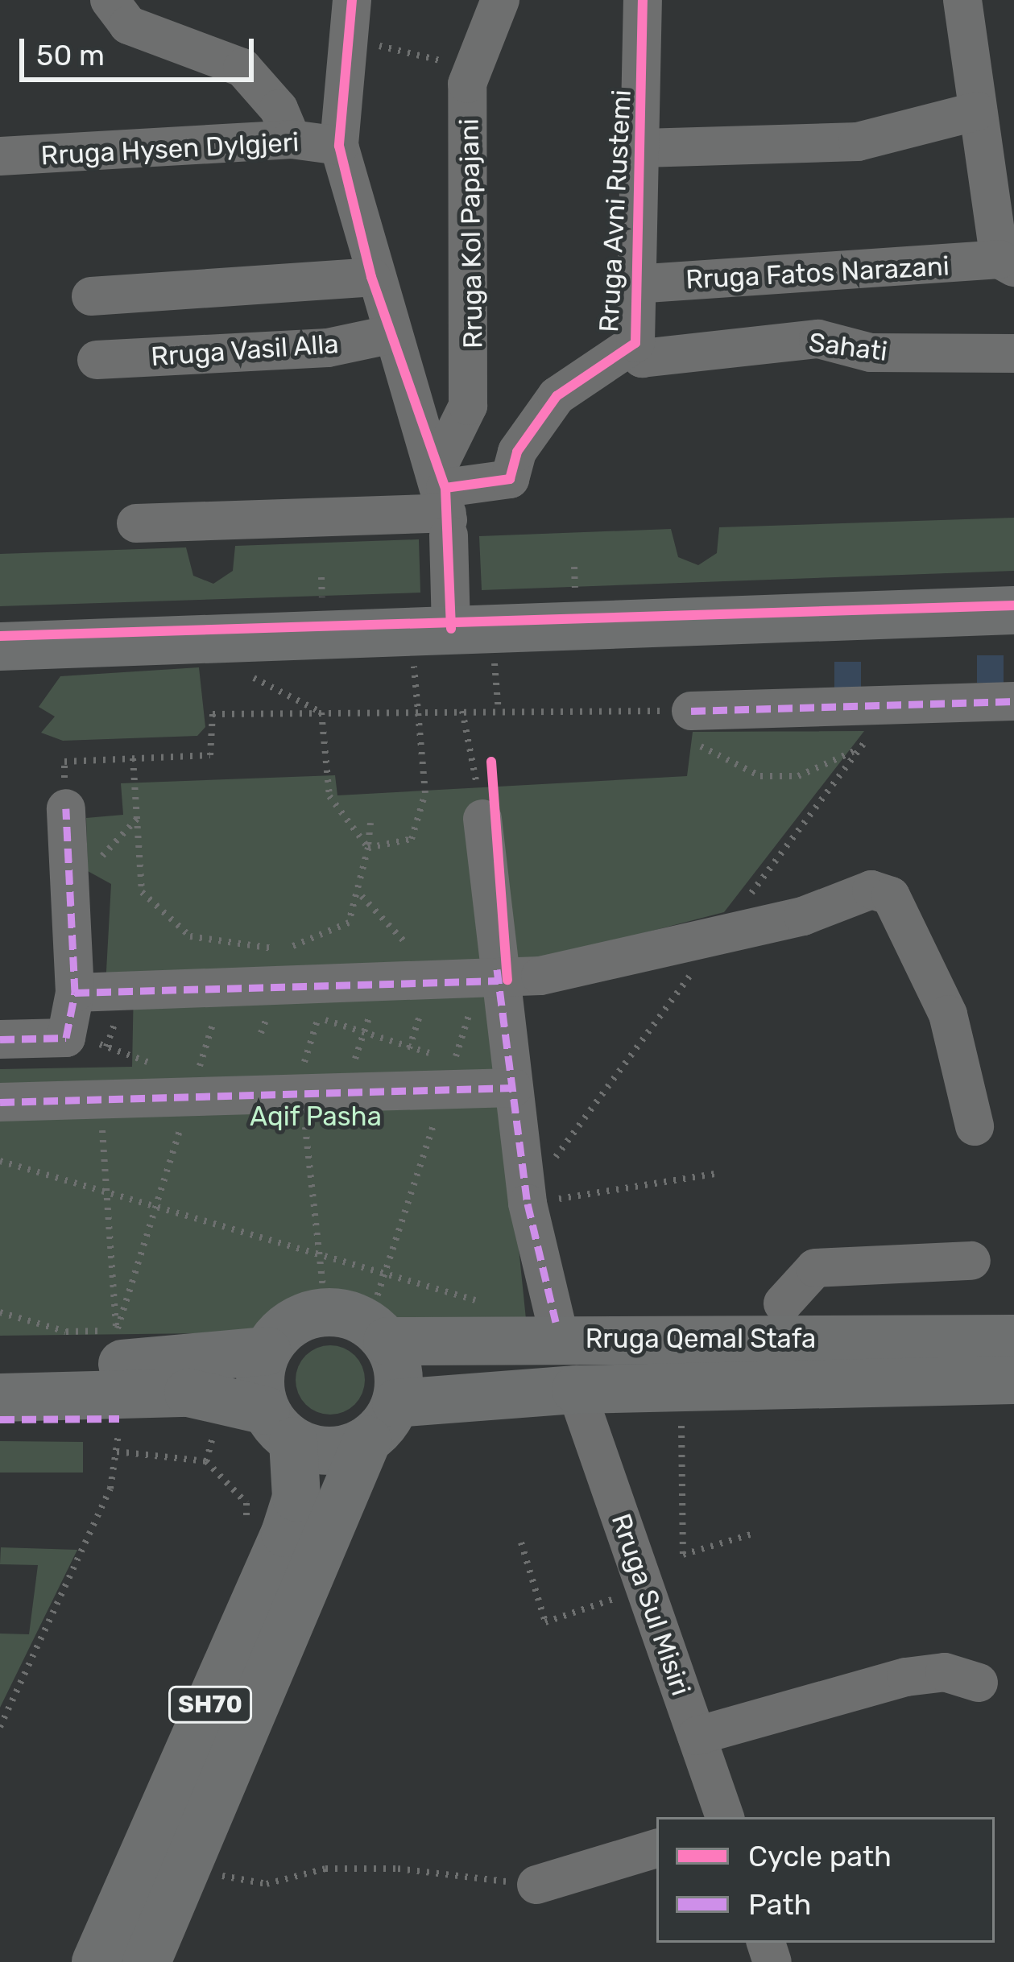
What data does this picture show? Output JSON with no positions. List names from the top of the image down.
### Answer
{
  "streets": {
    "main road": ["Rruga Qemal Stafa", "SH70"],
    "street": [
      "Rruga Hysen Dylgjeri",
      "Rruga Avni Rustemi",
      "Rruga Kol Papajani",
      "Rruga Fatos Narazani",
      "Sahati",
      "Rruga Vasil Alla",
      "Rruga Sul Misiri"
    ]
  },
  "crossings": [
    ["Rruga Avni Rustemi", "Rruga Kol Papajani"],
    ["Rruga Avni Rustemi", "Rruga Fatos Narazani"],
    ["Rruga Avni Rustemi", "Sahati"],
    ["Rruga Qemal Stafa", "Rruga Sul Misiri"],
    ["Rruga Qemal Stafa", "SH70"]
  ],
  "parks": ["Aqif Pasha"],
  "legend": ["Cycle path", "Path"],
  "scale_bar": "50 m"
}
